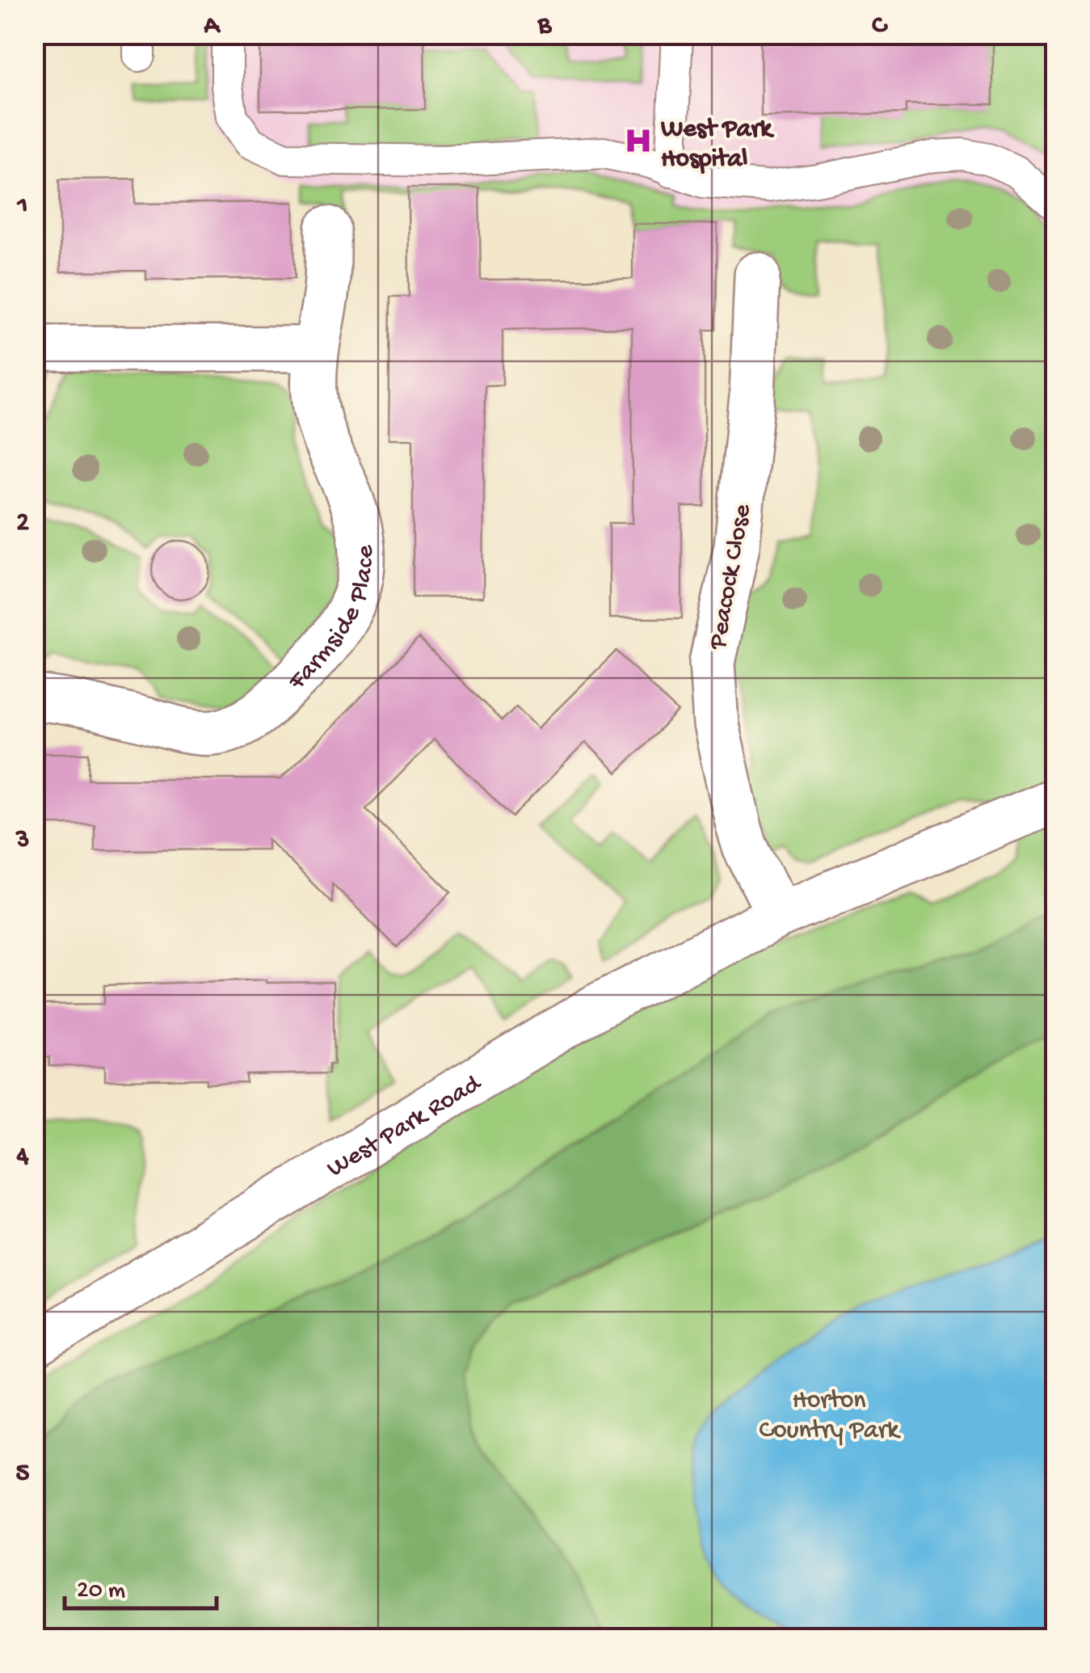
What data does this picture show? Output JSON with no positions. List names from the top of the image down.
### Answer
{
  "streets": {
    "street": ["Peacock Close", "Farmside Place", "West Park Road"]
  },
  "crossings": [
    ["Peacock Close", "West Park Road"]
  ],
  "parks": ["Horton Country Park"],
  "places": {
    "hospital": ["West Park Hospital"]
  },
  "scale_bar": "20 m",
  "grid": {
    "columns": ["A", "B", "C"],
    "rows": [
      "1",
      "2",
      "3",
      "4",
      "5"
    ]
  }
}
